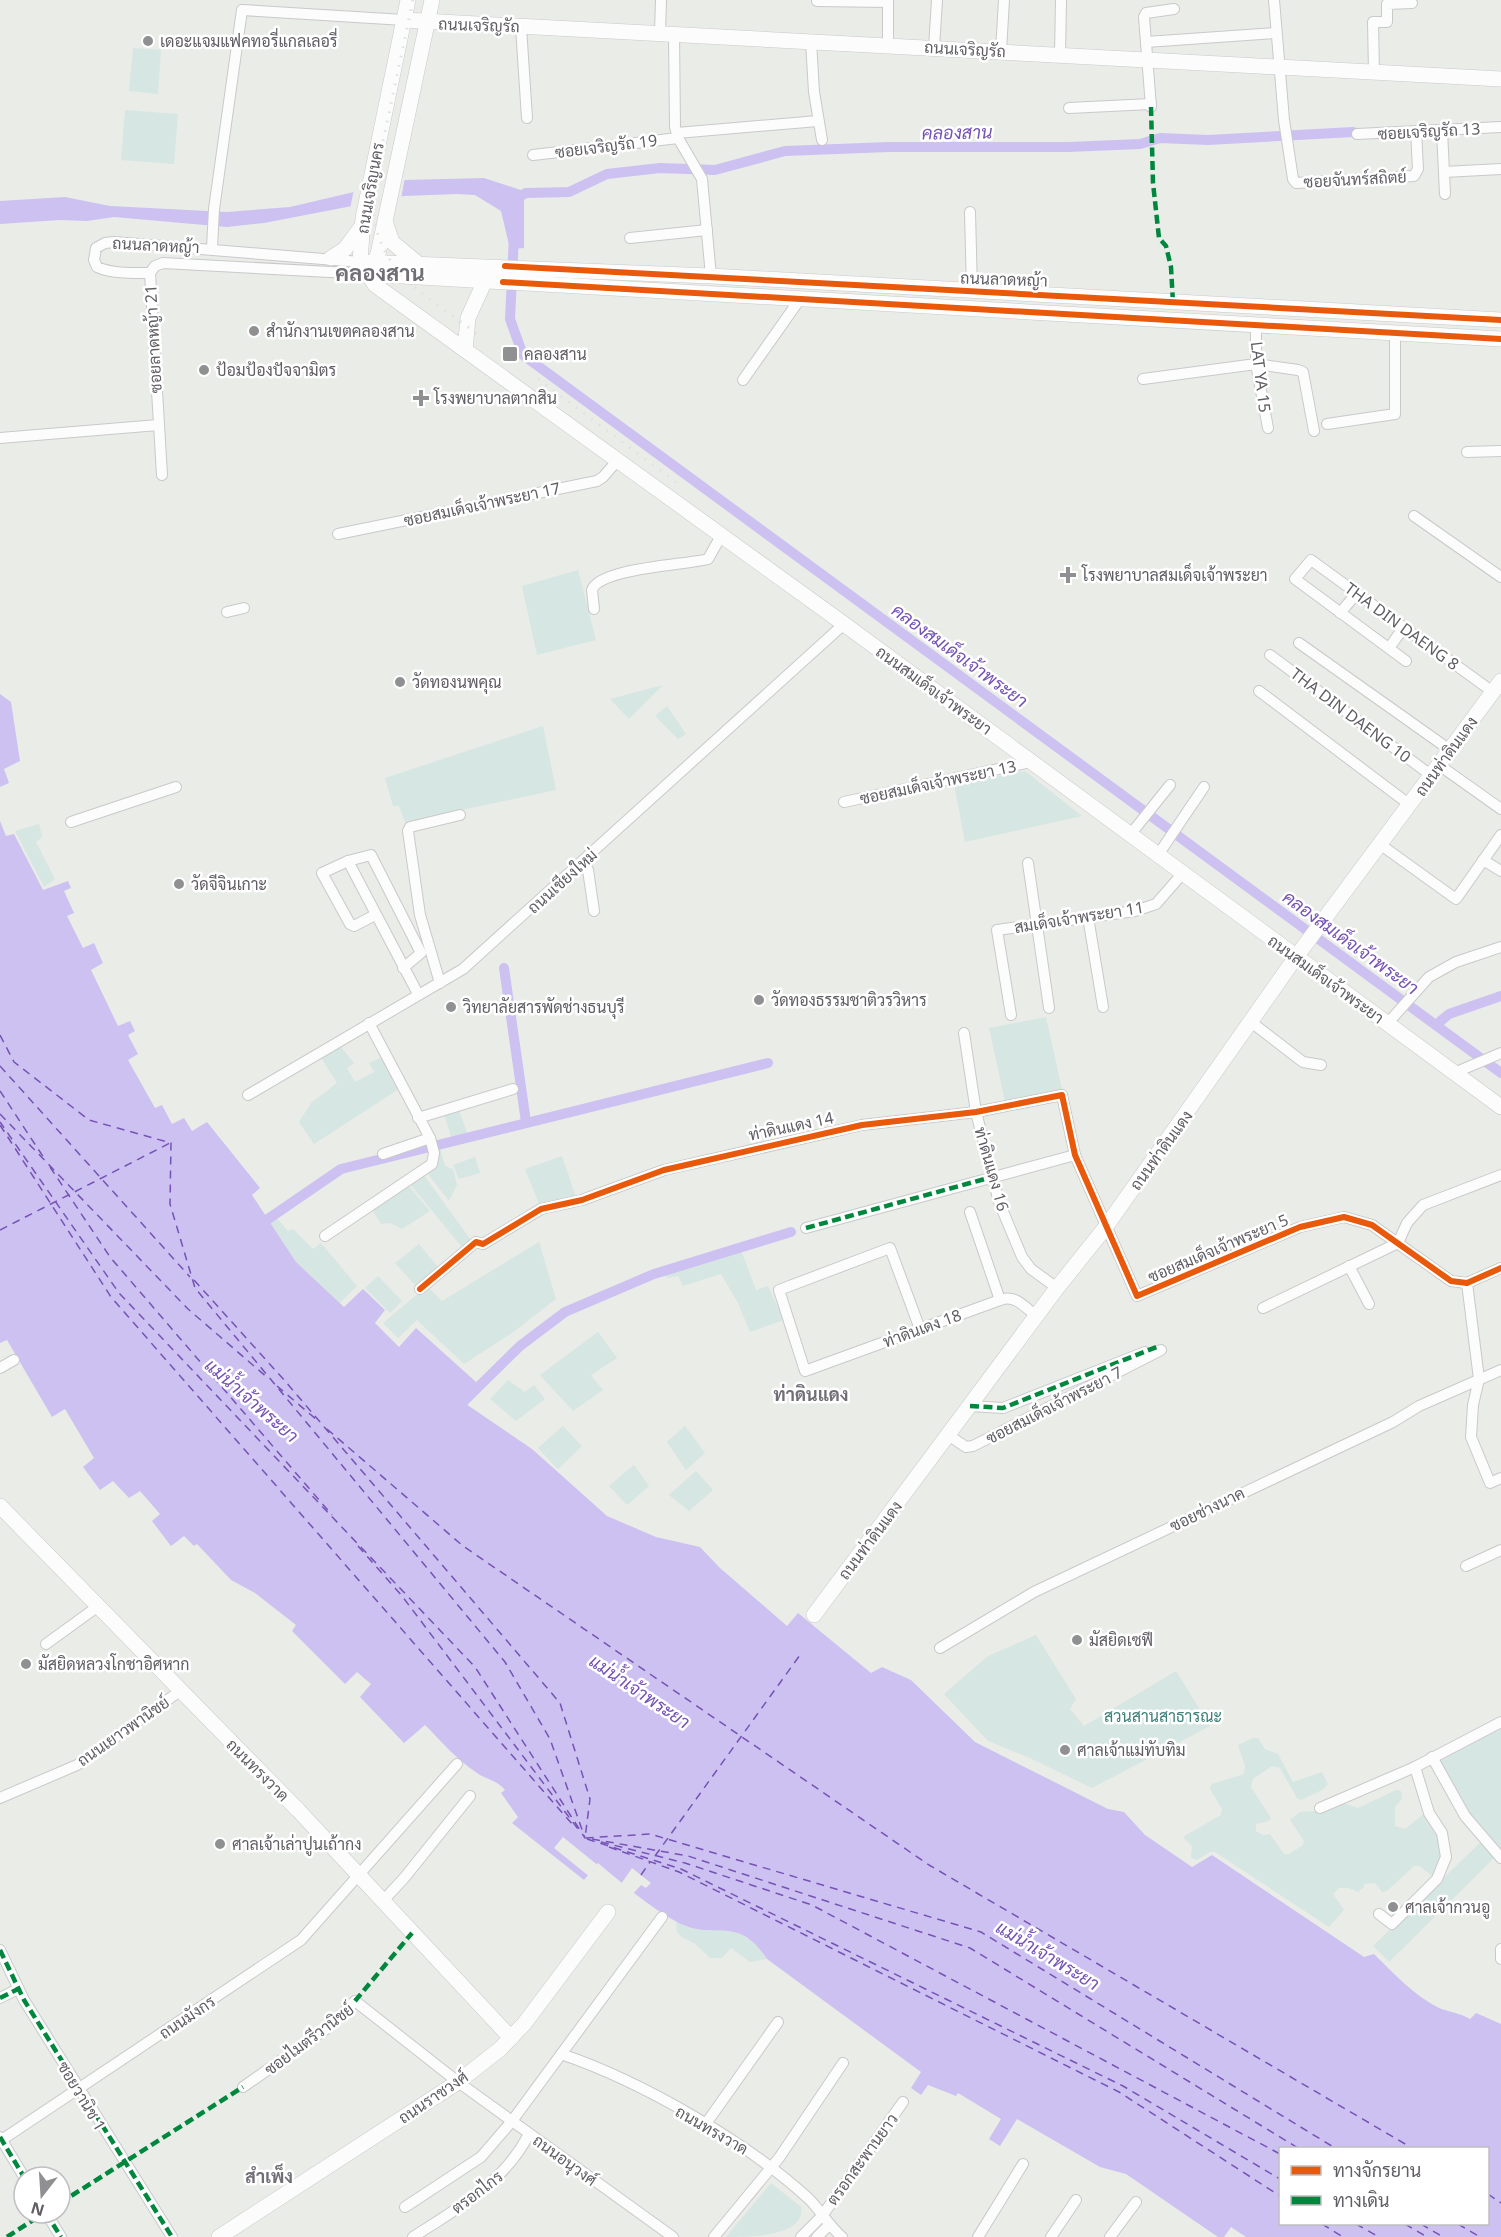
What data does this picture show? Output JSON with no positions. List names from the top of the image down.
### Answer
{
  "streets": {
    "main road": [
      "ถนนเจริญรัถ",
      "ถนนเจริญนคร",
      "ถนนลาดหญ้า",
      "ถนนสมเด็จเจ้าพระยา",
      "ถนนท่าดินแดง",
      "ถนนทรงวาด",
      "ถนนราชวงศ์"
    ],
    "street": [
      "ซอยเจริญรัถ 13",
      "ซอยเจริญรัถ 19",
      "ซอยจันทร์สถิตย์",
      "ซอยลาดหญ้า 21",
      "LAT YA 15",
      "ซอยสมเด็จเจ้าพระยา 17",
      "THA DIN DAENG 8",
      "THA DIN DAENG 10",
      "ซอยสมเด็จเจ้าพระยา 13",
      "ถนนเชียงใหม่",
      "สมเด็จเจ้าพระยา 11",
      "ท่าดินแดง 14",
      "ท่าดินแดง 16",
      "ซอยสมเด็จเจ้าพระยา 5",
      "ท่าดินเดง 18",
      "ซอยสมเด็จเจ้าพระยา 7",
      "ซอยช่างนาค",
      "ถนนเยาวพานิชย์",
      "ถนนมังกร",
      "ซอยไมตรีวานิชย์",
      "ซอยวานิช 1",
      "ตรอกสะพานยาว",
      "ถนนอนุวงศ์",
      "ตรอกไกร"
    ]
  },
  "crossings": [
    ["ถนนเจริญรัถ", "ซอยเจริญรัถ 19"],
    ["ถนนเจริญรัถ", "ซอยจันทร์สถิตย์"],
    ["ถนนเจริญรัถ", "ถนนเจริญนคร"],
    ["ซอยเจริญรัถ 13", "ซอยจันทร์สถิตย์"],
    ["ถนนเจริญนคร", "ถนนลาดหญ้า"],
    ["ถนนเจริญนคร", "ถนนสมเด็จเจ้าพระยา"],
    ["ถนนลาดหญ้า", "ซอยลาดหญ้า 21"],
    ["ถนนลาดหญ้า", "LAT YA 15"],
    ["ถนนลาดหญ้า", "ถนนสมเด็จเจ้าพระยา"],
    ["ซอยสมเด็จเจ้าพระยา 17", "ถนนสมเด็จเจ้าพระยา"],
    ["THA DIN DAENG 8", "ถนนท่าดินแดง"],
    ["ถนนสมเด็จเจ้าพระยา", "ถนนท่าดินแดง"],
    ["ถนนสมเด็จเจ้าพระยา", "ซอยสมเด็จเจ้าพระยา 13"],
    ["ถนนสมเด็จเจ้าพระยา", "ถนนเชียงใหม่"],
    ["ถนนสมเด็จเจ้าพระยา", "สมเด็จเจ้าพระยา 11"],
    ["THA DIN DAENG 10", "ถนนท่าดินแดง"],
    ["ถนนท่าดินแดง", "ท่าดินแดง 14"],
    ["ถนนท่าดินแดง", "ท่าดินแดง 16"],
    ["ถนนท่าดินแดง", "ซอยสมเด็จเจ้าพระยา 7"],
    ["ท่าดินแดง 14", "ท่าดินแดง 16"],
    ["ท่าดินแดง 14", "ซอยสมเด็จเจ้าพระยา 5"],
    ["ถนนเยาวพานิชย์", "ถนนทรงวาด"],
    ["ถนนทรงวาด", "ถนนมังกร"],
    ["ถนนทรงวาด", "ถนนราชวงศ์"],
    ["ถนนทรงวาด", "ตรอกสะพานยาว"],
    ["ถนนมังกร", "ซอยวานิช 1"],
    ["ซอยไมตรีวานิชย์", "ถนนราชวงศ์"],
    ["ซอยไมตรีวานิชย์", "ถนนอนุวงศ์"],
    ["ถนนราชวงศ์", "ถนนอนุวงศ์"],
    ["ถนนอนุวงศ์", "ตรอกไกร"]
  ],
  "districts": ["คลองสาน", "ท่าดินแดง", "สำเพ็ง"],
  "water": ["คลองสาน", "คลองสมเด็จเจ้าพระยา", "แม่น้ำเจ้าพระยา"],
  "parks": ["สวนสานสาธารณะ"],
  "places": {
    "other": [
      "เดอะแจมแฟคทอรี่แกลเลอรี่",
      "สำนักงานเขตคลองสาน",
      "ป้อมป้องปัจจามิตร",
      "วัดทองนพคุณ",
      "วัดจีจินเกาะ",
      "วัดทองธรรมชาติวรวิหาร",
      "วิทยาลัยสารพัดช่างธนบุรี",
      "มัสยิดเซฟี",
      "มัสยิดหลวงโกชาอิศหาก",
      "ศาลเจ้าแม่ทับทิม",
      "ศาลเจ้าเล่าปูนเถ้ากง",
      "ศาลเจ้ากวนอู"
    ],
    "transit": ["คลองสาน"],
    "health": ["โรงพยาบาลตากสิน", "โรงพยาบาลสมเด็จเจ้าพระยา"]
  },
  "legend": ["ทางจักรยาน", "ทางเดิน"],
  "north": "bottom"
}
